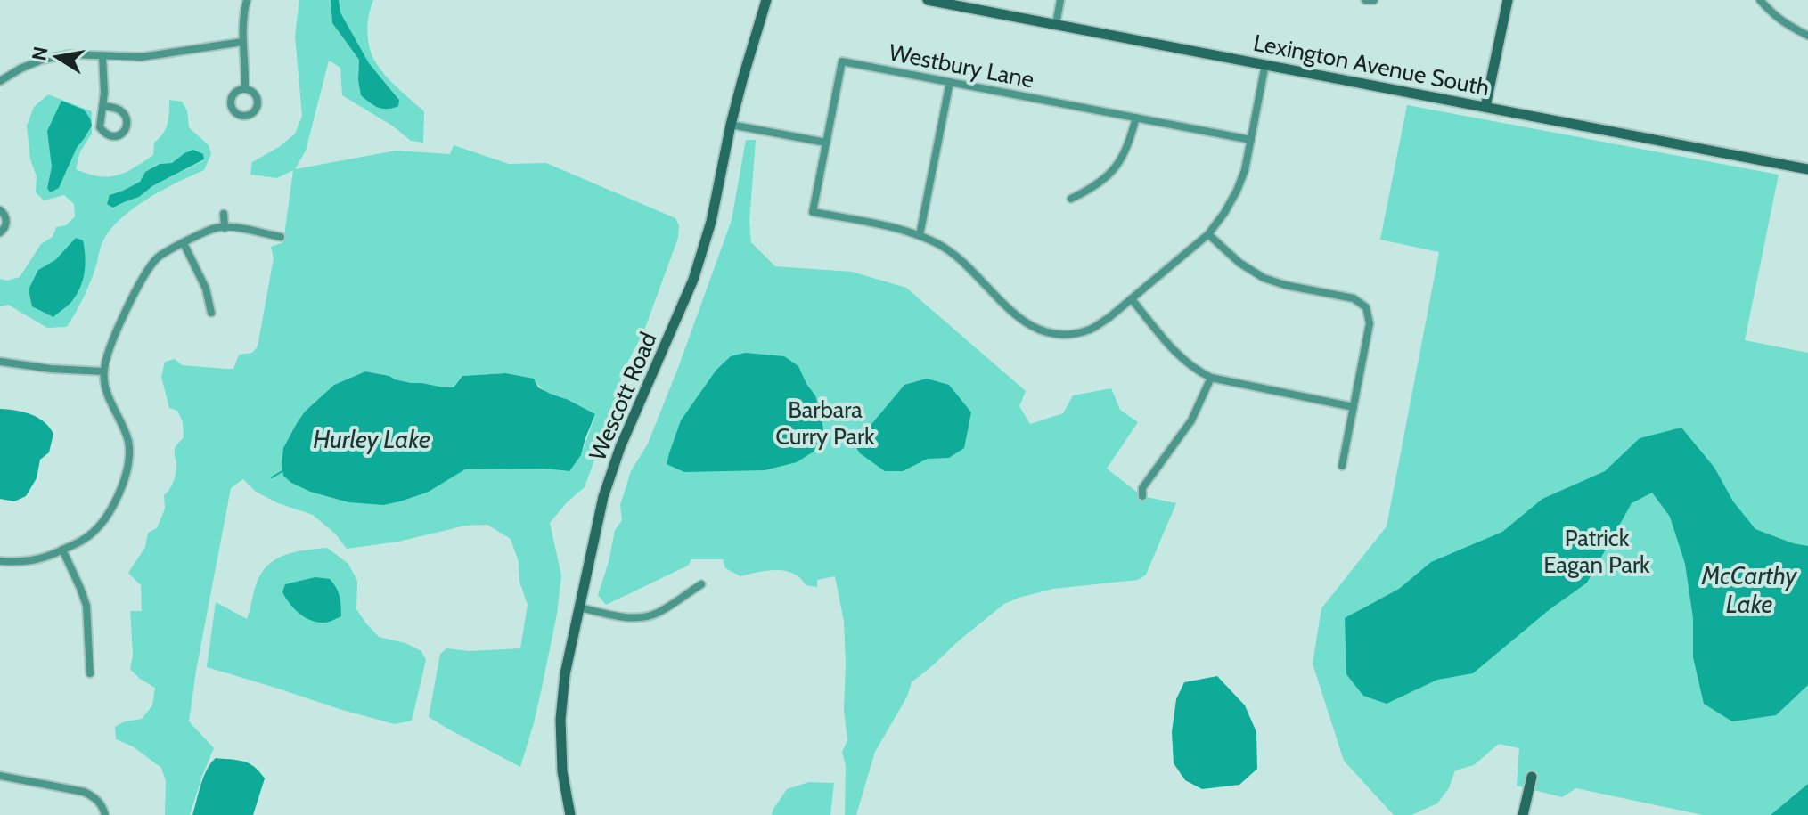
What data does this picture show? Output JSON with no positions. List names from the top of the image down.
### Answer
{
  "streets": {
    "street": ["Lexington Avenue South", "Westbury Lane", "Wescott Road"]
  },
  "water": ["Hurley Lake", "McCarthy Lake"],
  "parks": ["Barbara Curry Park", "Patrick Eagan Park"],
  "north": "left"
}
